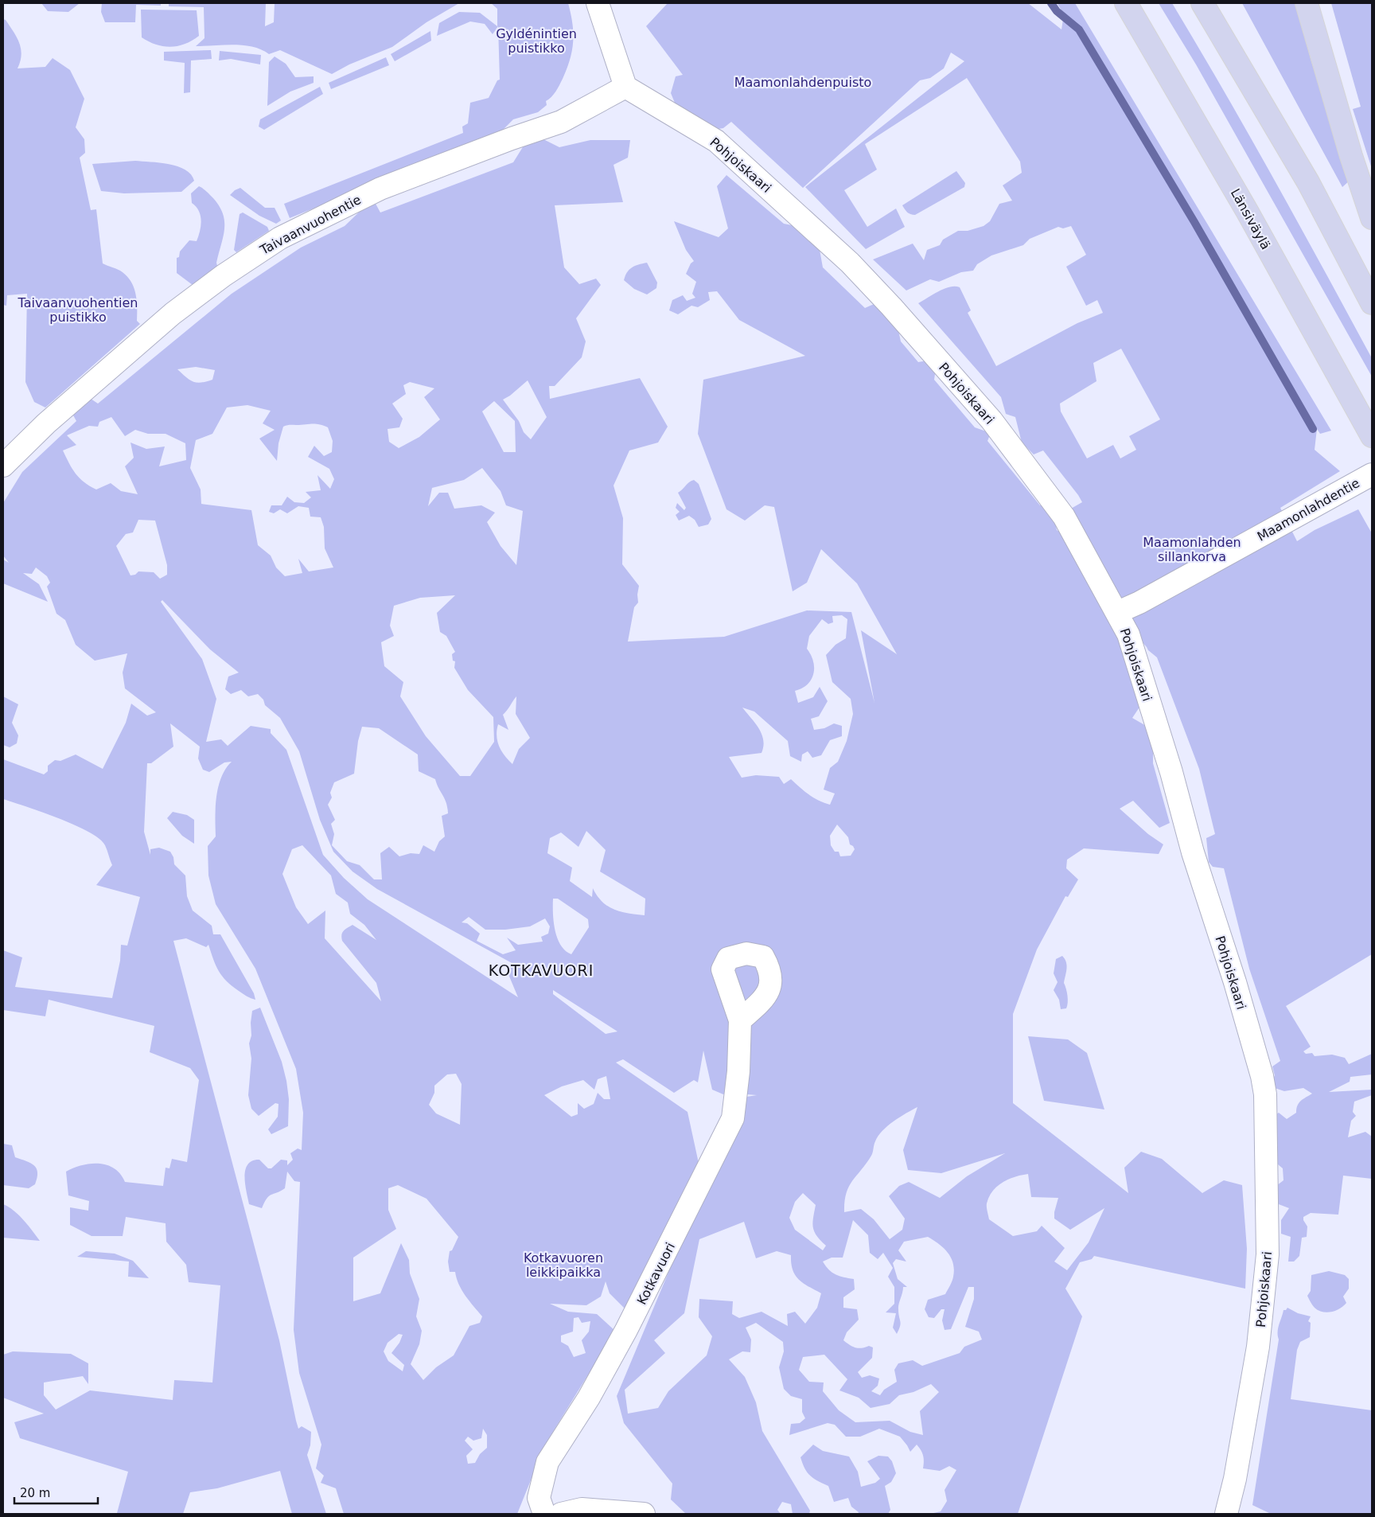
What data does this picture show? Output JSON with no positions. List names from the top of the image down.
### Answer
{
  "streets": {
    "highway": ["Länsiväylä"],
    "street": [
      "Pohjoiskaari",
      "Taivaanvuohentie",
      "Maamonlahdentie",
      "Kotkavuori"
    ]
  },
  "crossings": [
    ["Pohjoiskaari", "Taivaanvuohentie"],
    ["Pohjoiskaari", "Maamonlahdentie"]
  ],
  "districts": ["KOTKAVUORI"],
  "parks": [
    "Gyldénintien puistikko",
    "Maamonlahdenpuisto",
    "Taivaanvuohentien puistikko",
    "Maamonlahden sillankorva",
    "Kotkavuoren leikkipaikka"
  ],
  "scale_bar": "20 m"
}
